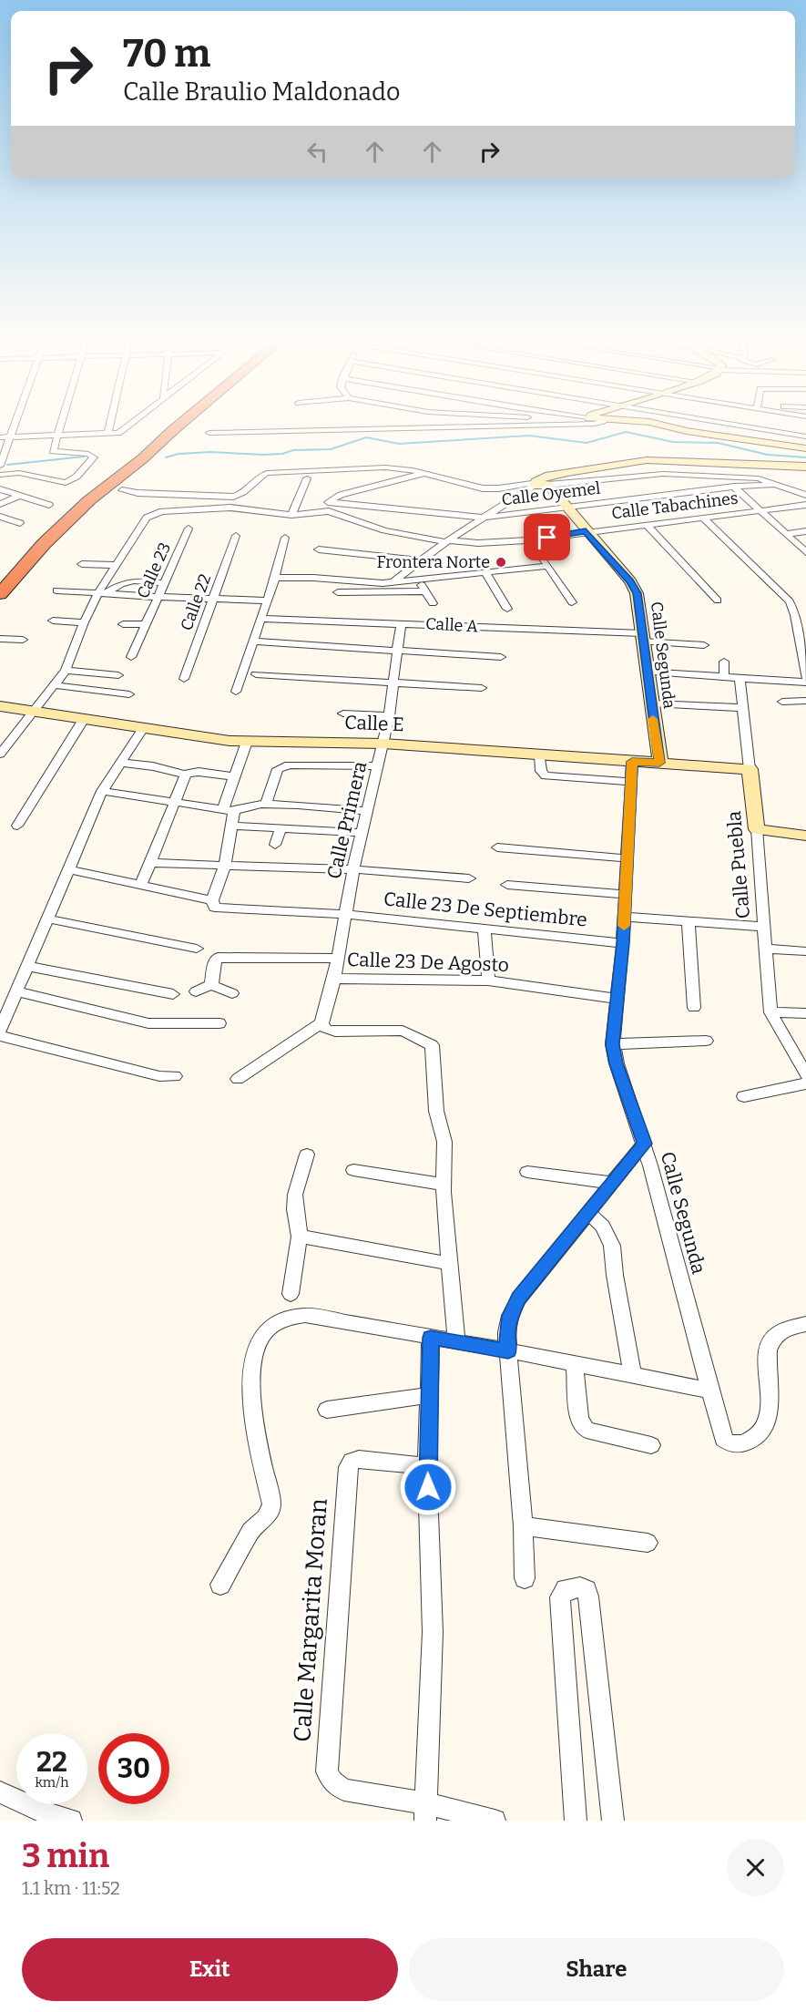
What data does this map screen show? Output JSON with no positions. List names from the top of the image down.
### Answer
{
  "streets": {
    "street": [
      "Calle Oyemel",
      "Calle Tabachines",
      "Calle 23",
      "Calle 22",
      "Calle A",
      "Calle Segunda",
      "Calle E",
      "Calle Primera",
      "Calle Puebla",
      "Calle 23 De Septiembre",
      "Calle 23 De Agosto",
      "Calle Margarita Moran"
    ]
  },
  "crossings": [
    ["Calle Oyemel", "Calle Segunda"],
    ["Calle Tabachines", "Calle Segunda"],
    ["Calle A", "Calle Segunda"],
    ["Calle A", "Calle Primera"],
    ["Calle Segunda", "Calle E"],
    ["Calle Segunda", "Calle 23 De Septiembre"],
    ["Calle Segunda", "Calle 23 De Agosto"],
    ["Calle E", "Calle Primera"],
    ["Calle E", "Calle Puebla"],
    ["Calle Primera", "Calle 23 De Septiembre"],
    ["Calle Primera", "Calle 23 De Agosto"]
  ],
  "places": ["Frontera Norte"],
  "page": {
    "turn": ["70 m", "Calle Braulio Maldonado"],
    "speed": "22 km/h",
    "limit": "30",
    "heading": ["3 min", "1.1 km · 11:52"],
    "buttons": ["Exit", "Share"]
  }
}
